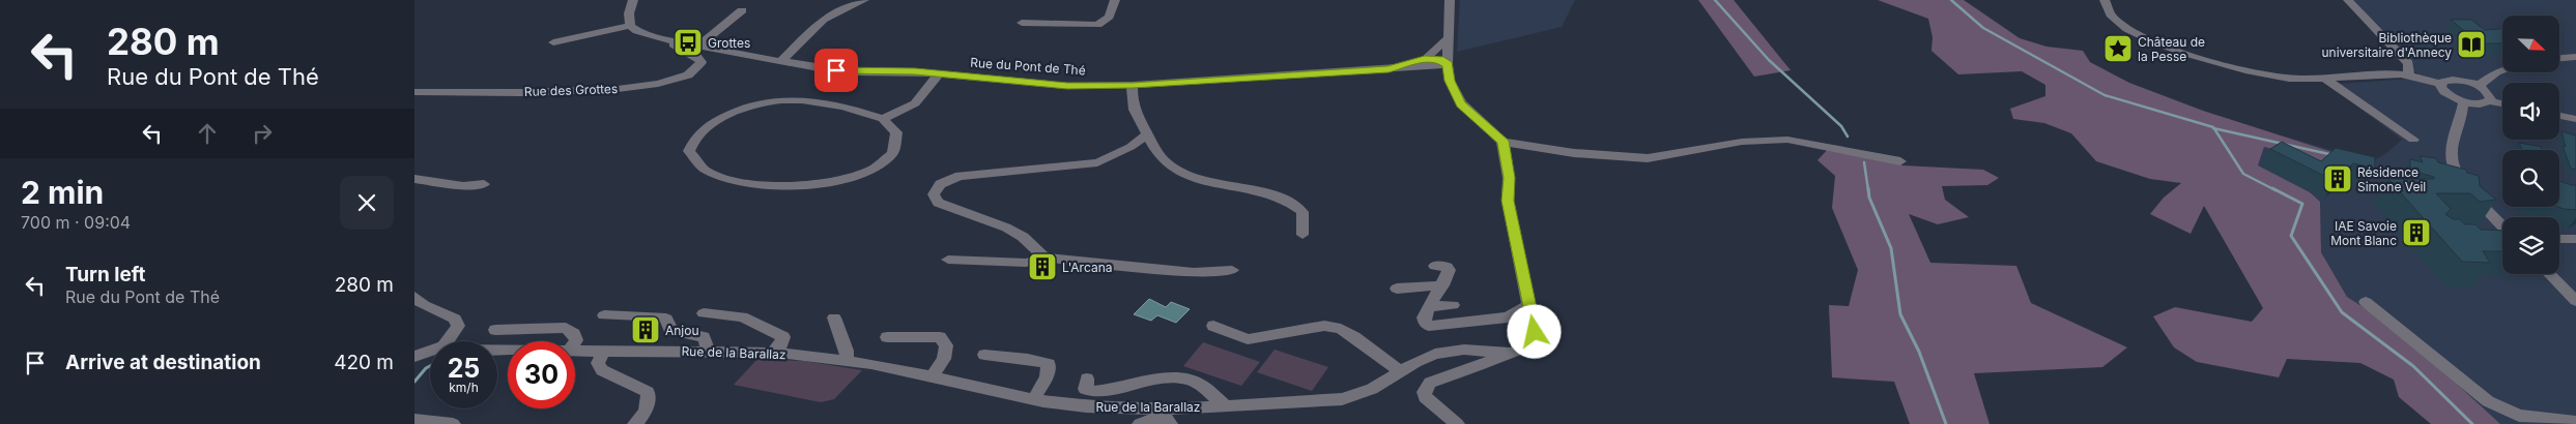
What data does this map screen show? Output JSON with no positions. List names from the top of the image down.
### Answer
{
  "streets": {
    "street": ["Rue du Pont de Thé", "Rue des Grottes", "Rue de la Barallaz"]
  },
  "crossings": [
    ["Rue du Pont de Thé", "Rue des Grottes"]
  ],
  "places": {
    "bus stop": ["Grottes"],
    "library": ["Bibliothèque universitaire d'Annecy"],
    "place": ["Château de la Pesse"],
    "building": [
      "Résidence Simone Veil",
      "IAE Savoie Mont Blanc",
      "L'Arcana",
      "Anjou"
    ]
  },
  "north": "bottom right",
  "page": {
    "turn": ["280 m", "Rue du Pont de Thé"],
    "heading": ["2 min", "700 m · 09:04"],
    "list": [
      {
        "name": "Turn left",
        "note": "Rue du Pont de Thé",
        "value": "280 m"
      },
      {
        "name": "Arrive at destination",
        "value": "420 m"
      }
    ],
    "speed": "25 km/h",
    "limit": "30"
  }
}
